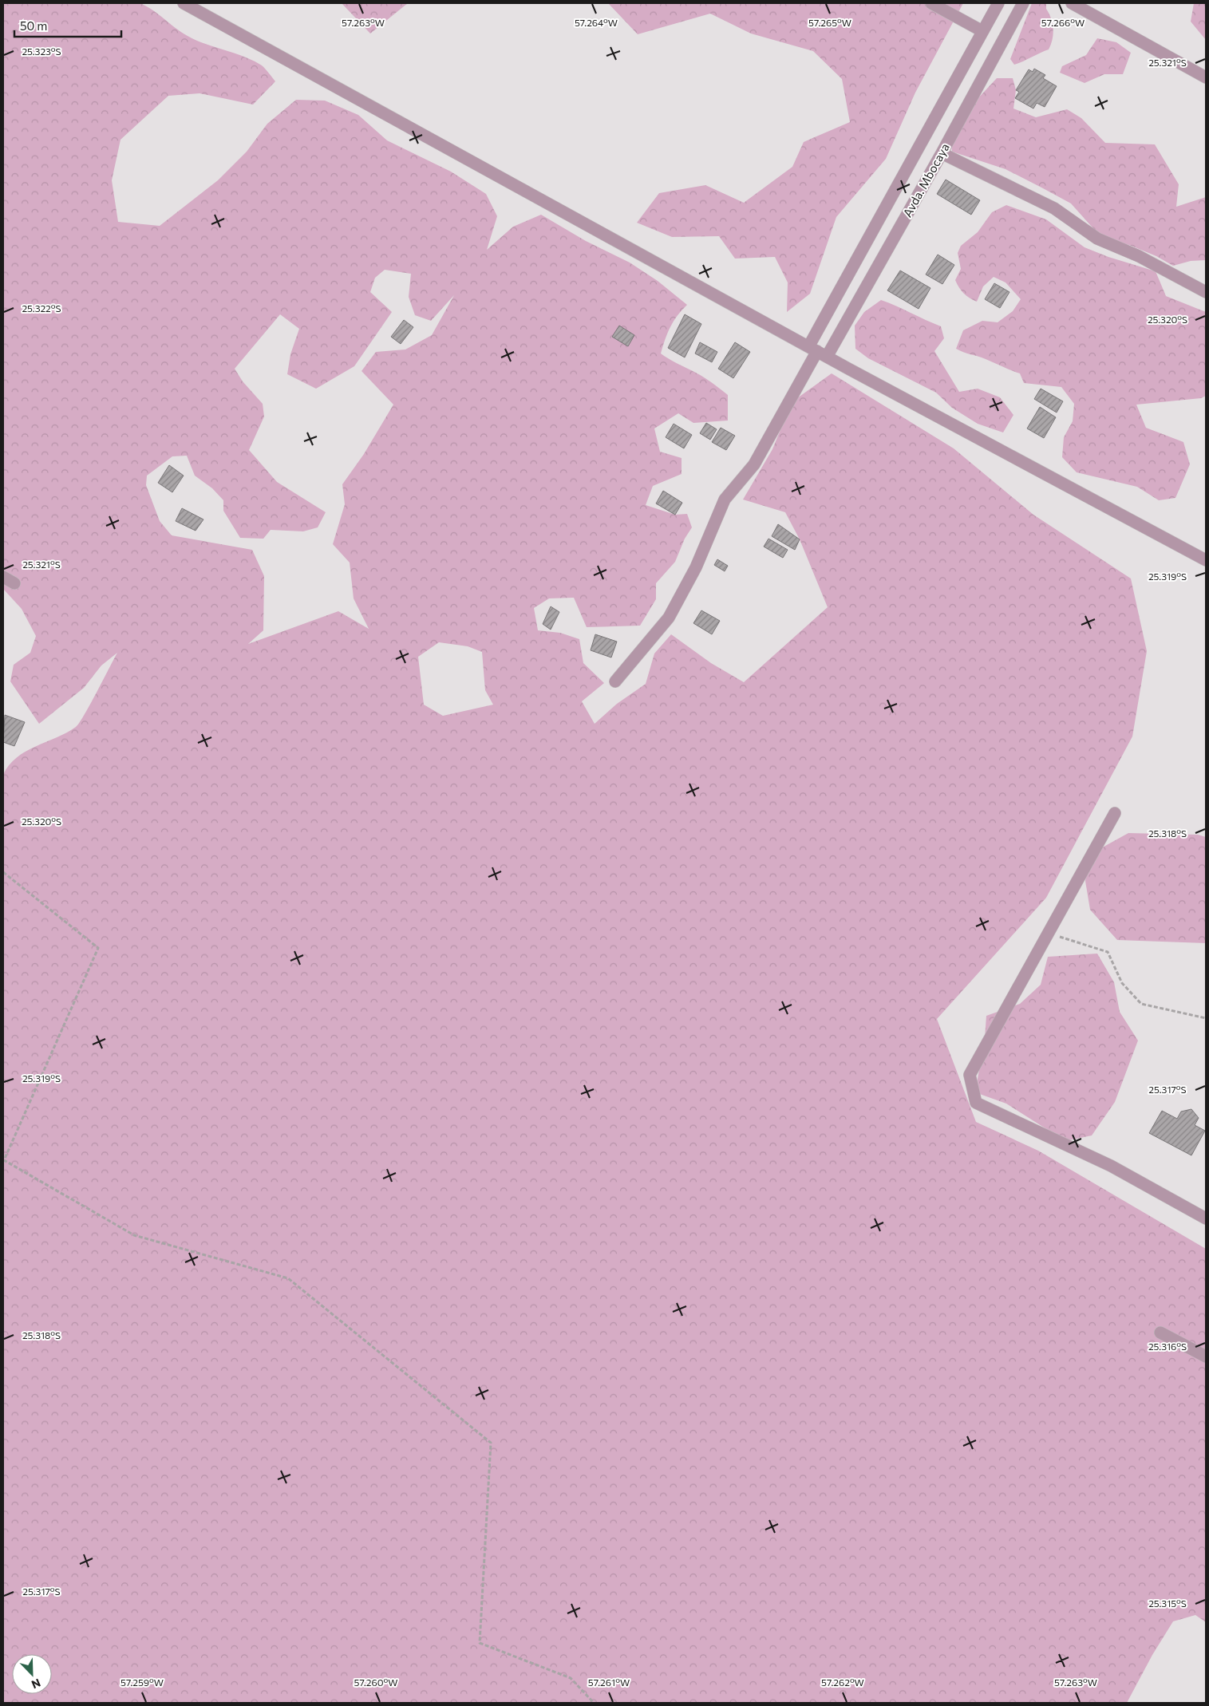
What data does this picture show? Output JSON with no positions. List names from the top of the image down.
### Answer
{
  "streets": {
    "street": ["Avda. Mbocaya"]
  },
  "scale_bar": "50 m",
  "north": "bottom right",
  "coordinates": [
    "57.263°W",
    "57.264°W",
    "57.265°W",
    "57.266°W",
    "25.323°S",
    "25.321°S",
    "25.322°S",
    "25.320°S",
    "25.319°S",
    "25.318°S",
    "25.317°S",
    "25.316°S",
    "25.315°S",
    "57.259°W",
    "57.260°W",
    "57.261°W",
    "57.262°W"
  ]
}
